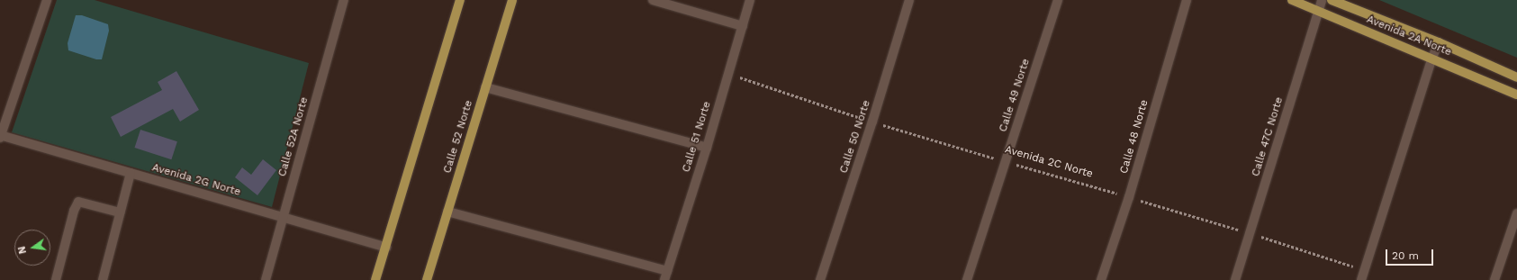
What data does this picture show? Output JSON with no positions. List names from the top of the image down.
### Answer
{
  "streets": {
    "main road": ["Avenida 2A Norte", "Calle 52 Norte"],
    "street": [
      "Calle 49 Norte",
      "Calle 52A Norte",
      "Calle 51 Norte",
      "Calle 50 Norte",
      "Calle 48 Norte",
      "Calle 47C Norte",
      "Avenida 2G Norte"
    ],
    "path": ["Avenida 2C Norte"]
  },
  "crossings": [
    ["Avenida 2A Norte", "Calle 47C Norte"],
    ["Calle 49 Norte", "Avenida 2C Norte"],
    ["Calle 52A Norte", "Avenida 2G Norte"],
    ["Calle 51 Norte", "Avenida 2C Norte"],
    ["Calle 50 Norte", "Avenida 2C Norte"],
    ["Calle 48 Norte", "Avenida 2C Norte"],
    ["Calle 47C Norte", "Avenida 2C Norte"]
  ],
  "scale_bar": "20 m",
  "north": "left"
}
